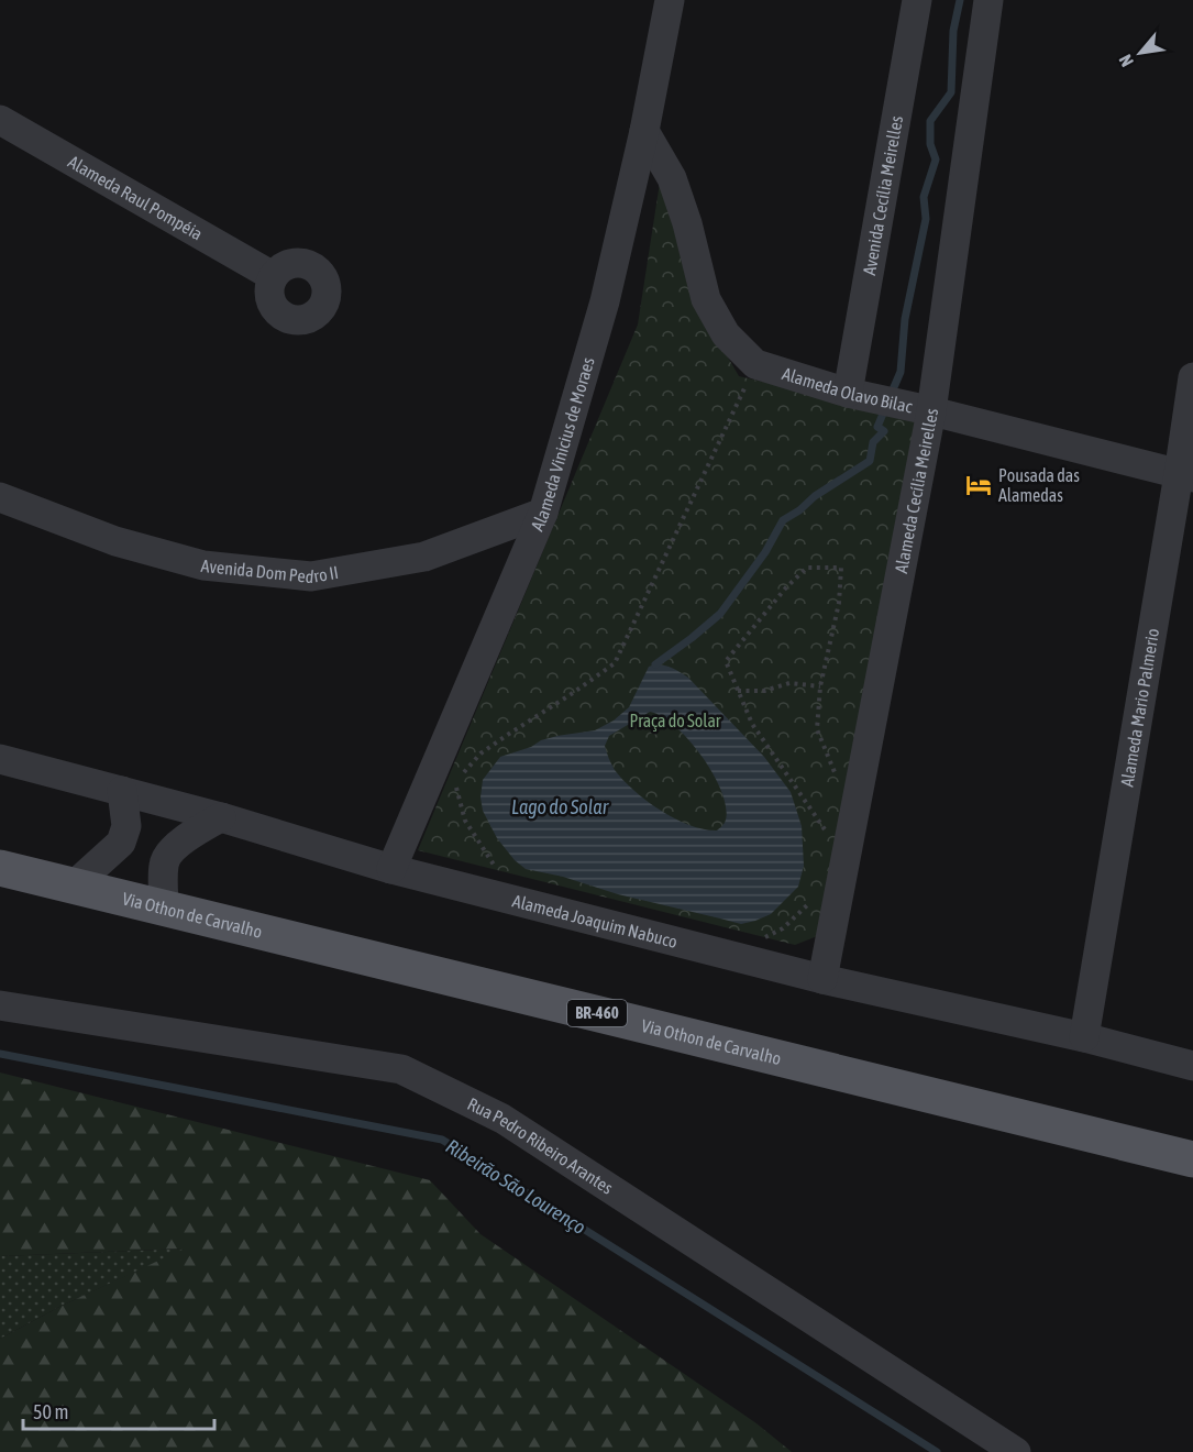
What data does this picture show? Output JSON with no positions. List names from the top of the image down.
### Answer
{
  "streets": {
    "main road": ["Via Othon de Carvalho", "BR-460"],
    "street": [
      "Avenida Cecília Meirelles",
      "Alameda Raul Pompéia",
      "Alameda Olavo Bilac",
      "Alameda Vinicius de Moraes",
      "Alameda Cecília Meirelles",
      "Avenida Dom Pedro II",
      "Alameda Mario Palmerio",
      "Alameda Joaquim Nabuco",
      "Rua Pedro Ribeiro Arantes"
    ]
  },
  "crossings": [
    ["Avenida Cecília Meirelles", "Alameda Olavo Bilac"],
    ["Alameda Olavo Bilac", "Alameda Vinicius de Moraes"],
    ["Alameda Olavo Bilac", "Alameda Cecília Meirelles"],
    ["Alameda Olavo Bilac", "Alameda Mario Palmerio"],
    ["Alameda Vinicius de Moraes", "Avenida Dom Pedro II"],
    ["Alameda Vinicius de Moraes", "Alameda Joaquim Nabuco"],
    ["Alameda Cecília Meirelles", "Alameda Joaquim Nabuco"],
    ["Alameda Mario Palmerio", "Alameda Joaquim Nabuco"]
  ],
  "water": ["Lago do Solar", "Ribeirão São Lourenço"],
  "parks": ["Praça do Solar"],
  "places": {
    "hotel": ["Pousada das Alamedas"]
  },
  "scale_bar": "50 m",
  "north": "bottom left"
}
